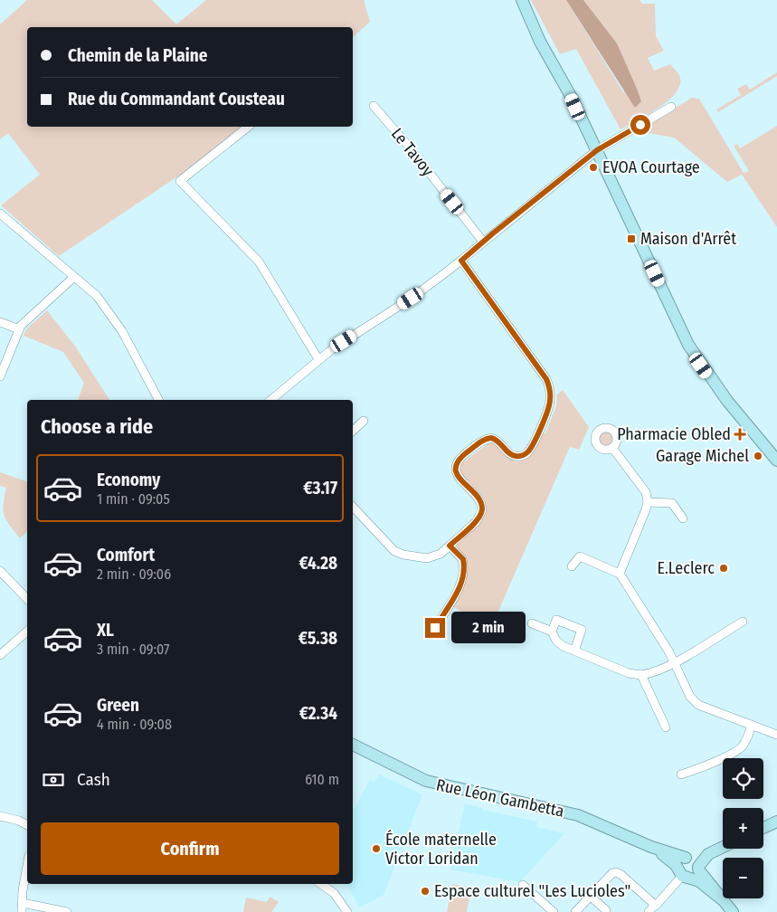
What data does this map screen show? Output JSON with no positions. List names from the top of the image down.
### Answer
{
  "streets": {
    "main road": ["Rue Léon Gambetta"],
    "street": ["Le Tavoy"]
  },
  "places": {
    "other": [
      "EVOA Courtage",
      "Garage Michel",
      "E.Leclerc",
      "École maternelle Victor Loridan",
      "Espace culturel \"Les Lucioles\""
    ],
    "transit": ["Maison d'Arrêt"],
    "health": ["Pharmacie Obled"]
  },
  "page": {
    "banner": ["Chemin de la Plaine", "Rue du Commandant Cousteau"],
    "heading": "Choose a ride",
    "list": [
      {
        "name": "Economy",
        "note": "1 min · 09:05",
        "value": "€3.17"
      },
      {
        "name": "Comfort",
        "note": "2 min · 09:06",
        "value": "€4.28"
      },
      {
        "name": "XL",
        "note": "3 min · 09:07",
        "value": "€5.38"
      },
      {
        "name": "Green",
        "note": "4 min · 09:08",
        "value": "€2.34"
      }
    ],
    "bubble": "2 min",
    "pay": ["Cash", "610 m"],
    "map_buttons": ["+", "−"],
    "buttons": "Confirm"
  }
}
